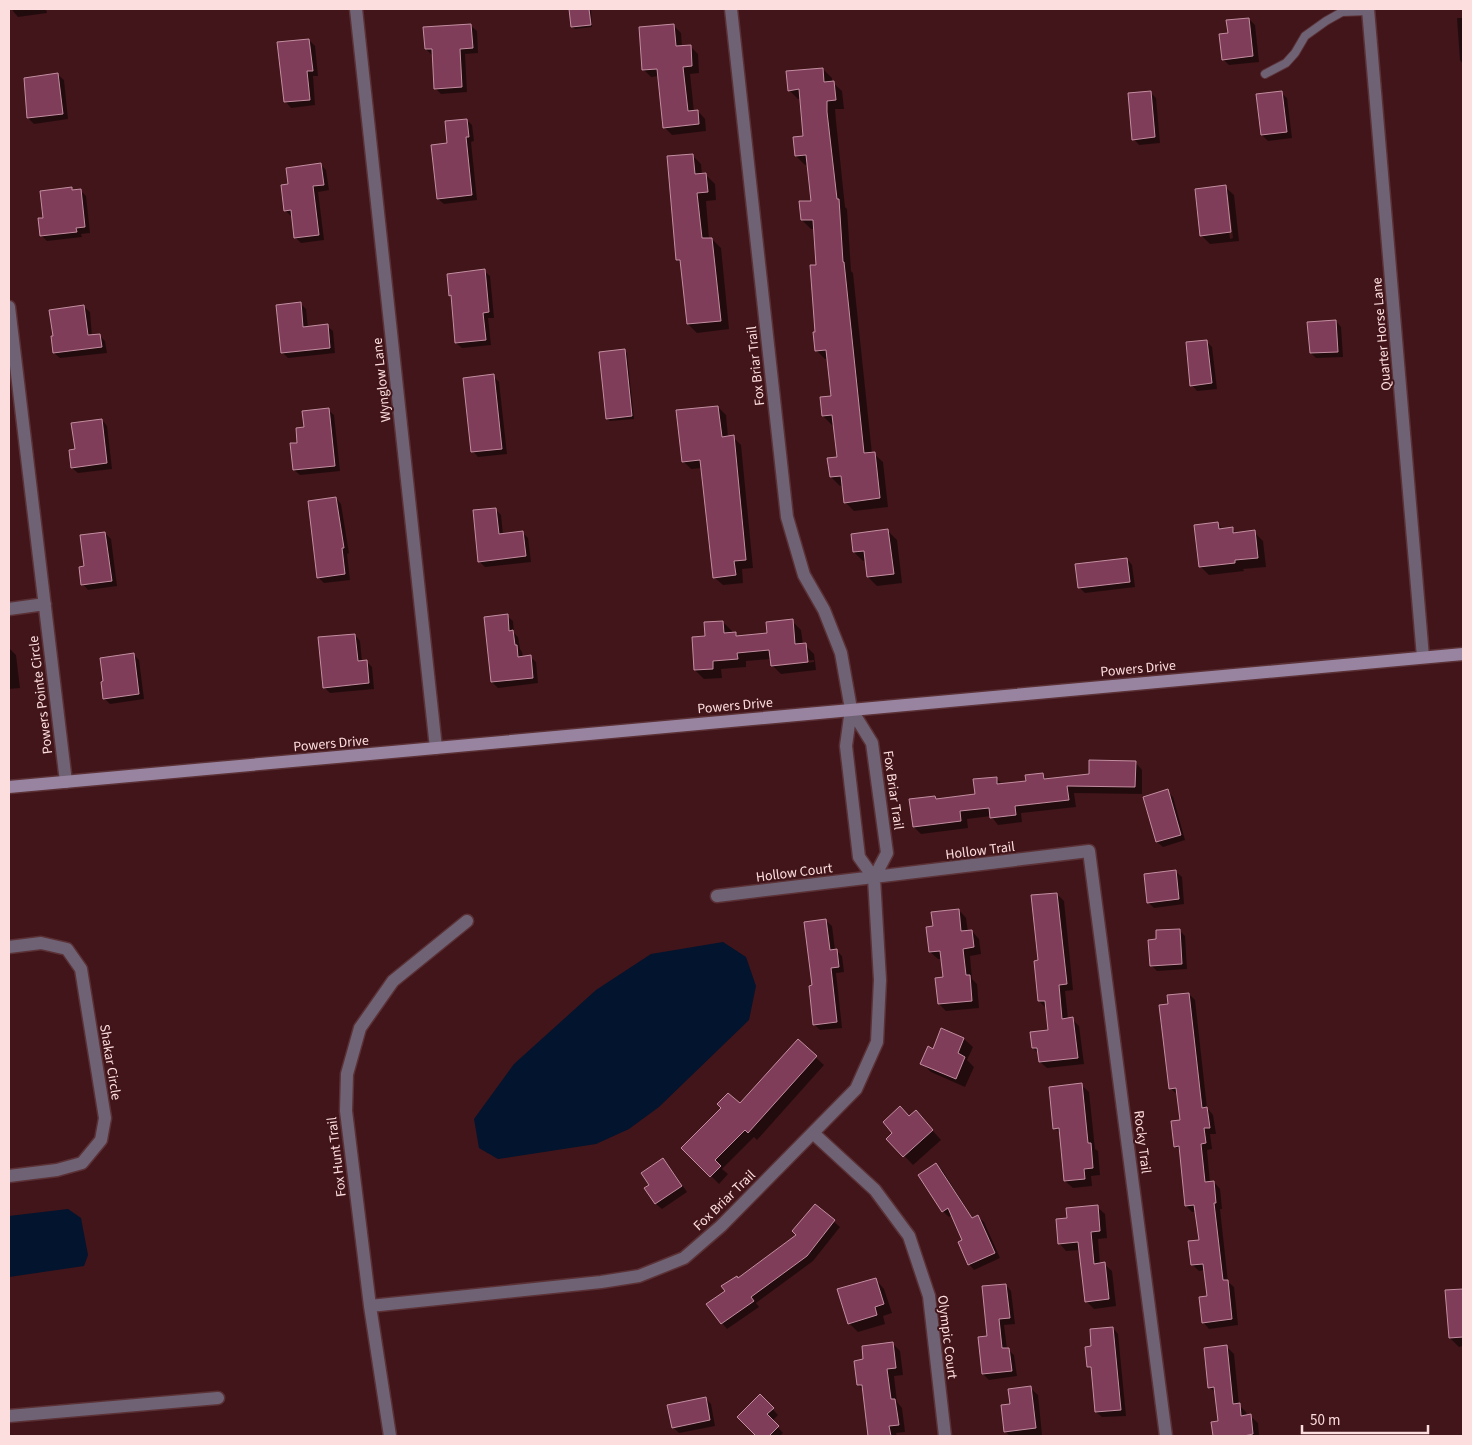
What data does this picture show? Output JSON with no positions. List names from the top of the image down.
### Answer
{
  "streets": {
    "street": [
      "Quarter Horse Lane",
      "Fox Briar Trail",
      "Wynglow Lane",
      "Powers Drive",
      "Powers Pointe Circle",
      "Hollow Trail",
      "Hollow Court",
      "Shakar Circle",
      "Rocky Trail",
      "Fox Hunt Trail",
      "Olympic Court"
    ]
  },
  "crossings": [
    ["Quarter Horse Lane", "Powers Drive"],
    ["Fox Briar Trail", "Powers Drive"],
    ["Fox Briar Trail", "Hollow Trail"],
    ["Fox Briar Trail", "Hollow Court"],
    ["Fox Briar Trail", "Fox Hunt Trail"],
    ["Fox Briar Trail", "Olympic Court"],
    ["Wynglow Lane", "Powers Drive"],
    ["Powers Drive", "Powers Pointe Circle"],
    ["Hollow Trail", "Hollow Court"],
    ["Hollow Trail", "Rocky Trail"]
  ],
  "scale_bar": "50 m"
}
